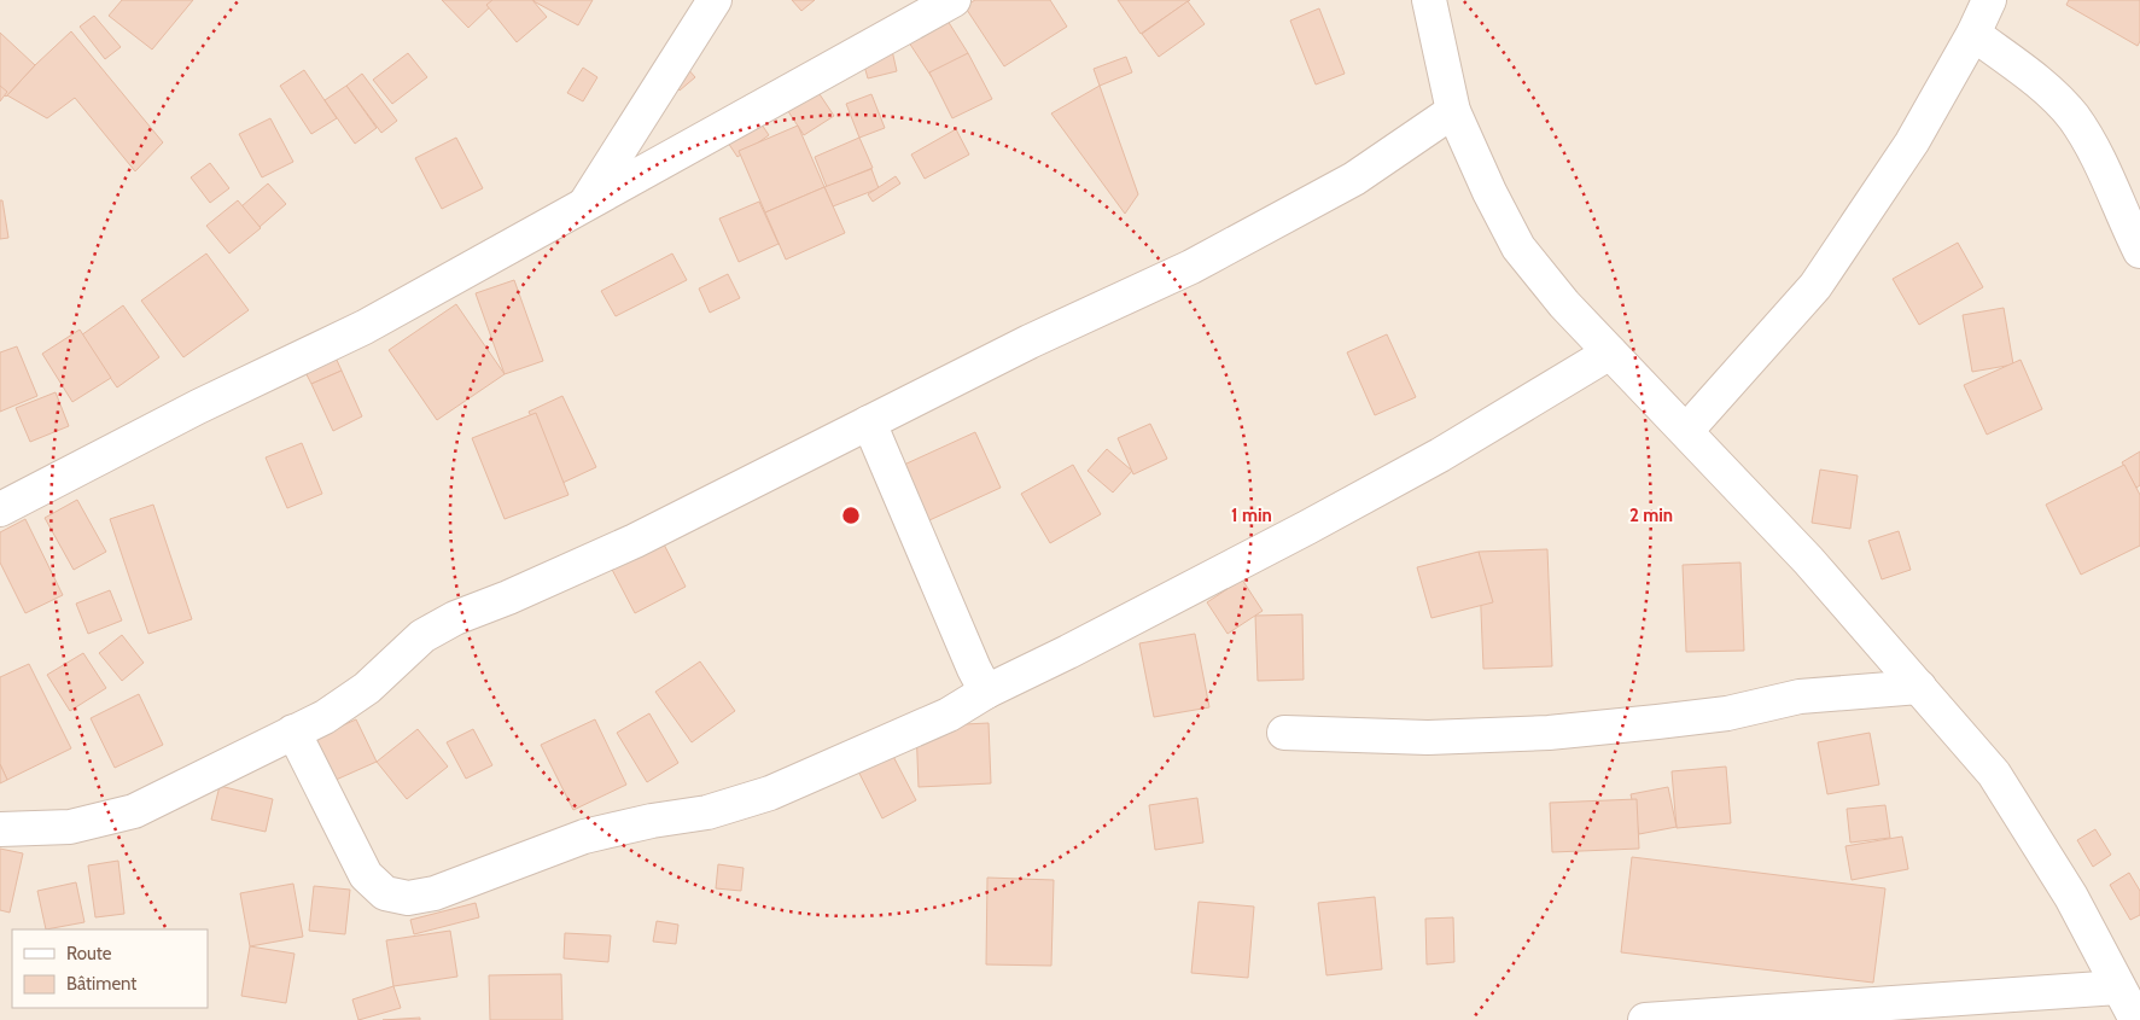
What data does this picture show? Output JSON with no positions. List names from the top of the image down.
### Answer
{
  "legend": ["Route", "Bâtiment"],
  "rings": ["1 min", "2 min"]
}
